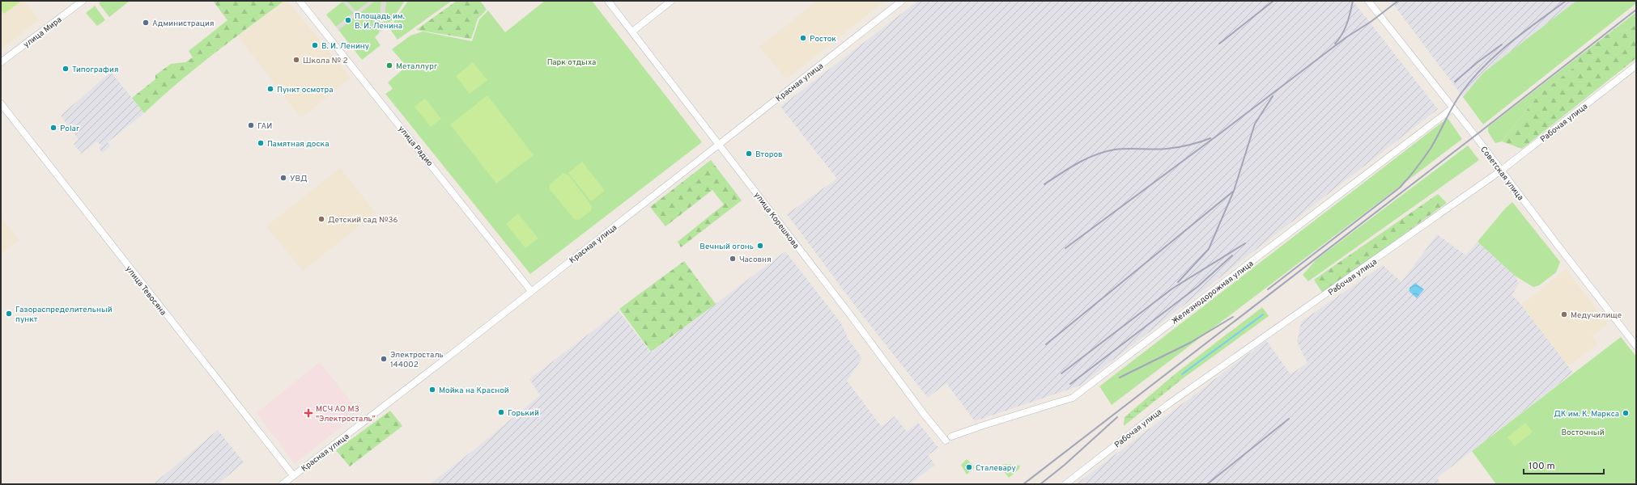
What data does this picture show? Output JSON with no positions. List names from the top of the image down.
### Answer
{
  "streets": {
    "main road": [
      "улица Мира",
      "Красная улица",
      "Рабочая улица",
      "улица Радио",
      "Советская улица",
      "улица Корешкова",
      "улица Тевосяна",
      "Железнодорожная улица"
    ]
  },
  "crossings": [
    ["Красная улица", "улица Радио"],
    ["Красная улица", "улица Корешкова"],
    ["Красная улица", "улица Тевосяна"],
    ["Рабочая улица", "Советская улица"],
    ["Советская улица", "Железнодорожная улица"],
    ["улица Корешкова", "Железнодорожная улица"]
  ],
  "parks": ["Парк отдыха", "Восточный"],
  "places": {
    "other": [
      "Площадь им. В. И. Ленина",
      "Администрация",
      "Росток",
      "В. И. Ленину",
      "Школа № 2",
      "Металлург",
      "Типография",
      "Пункт осмотра",
      "ГАИ",
      "Polar",
      "Памятная доска",
      "Второв",
      "УВД",
      "Детский сад №36",
      "Вечный огонь",
      "Часовня",
      "Газораспределительный пункт",
      "Медучилище",
      "Электросталь 144002",
      "Мойка на Красной",
      "Горький",
      "ДК им. К. Маркса",
      "Сталевару"
    ],
    "health": ["МСЧ АО МЗ \"Электросталь\""]
  },
  "scale_bar": "100 m"
}
